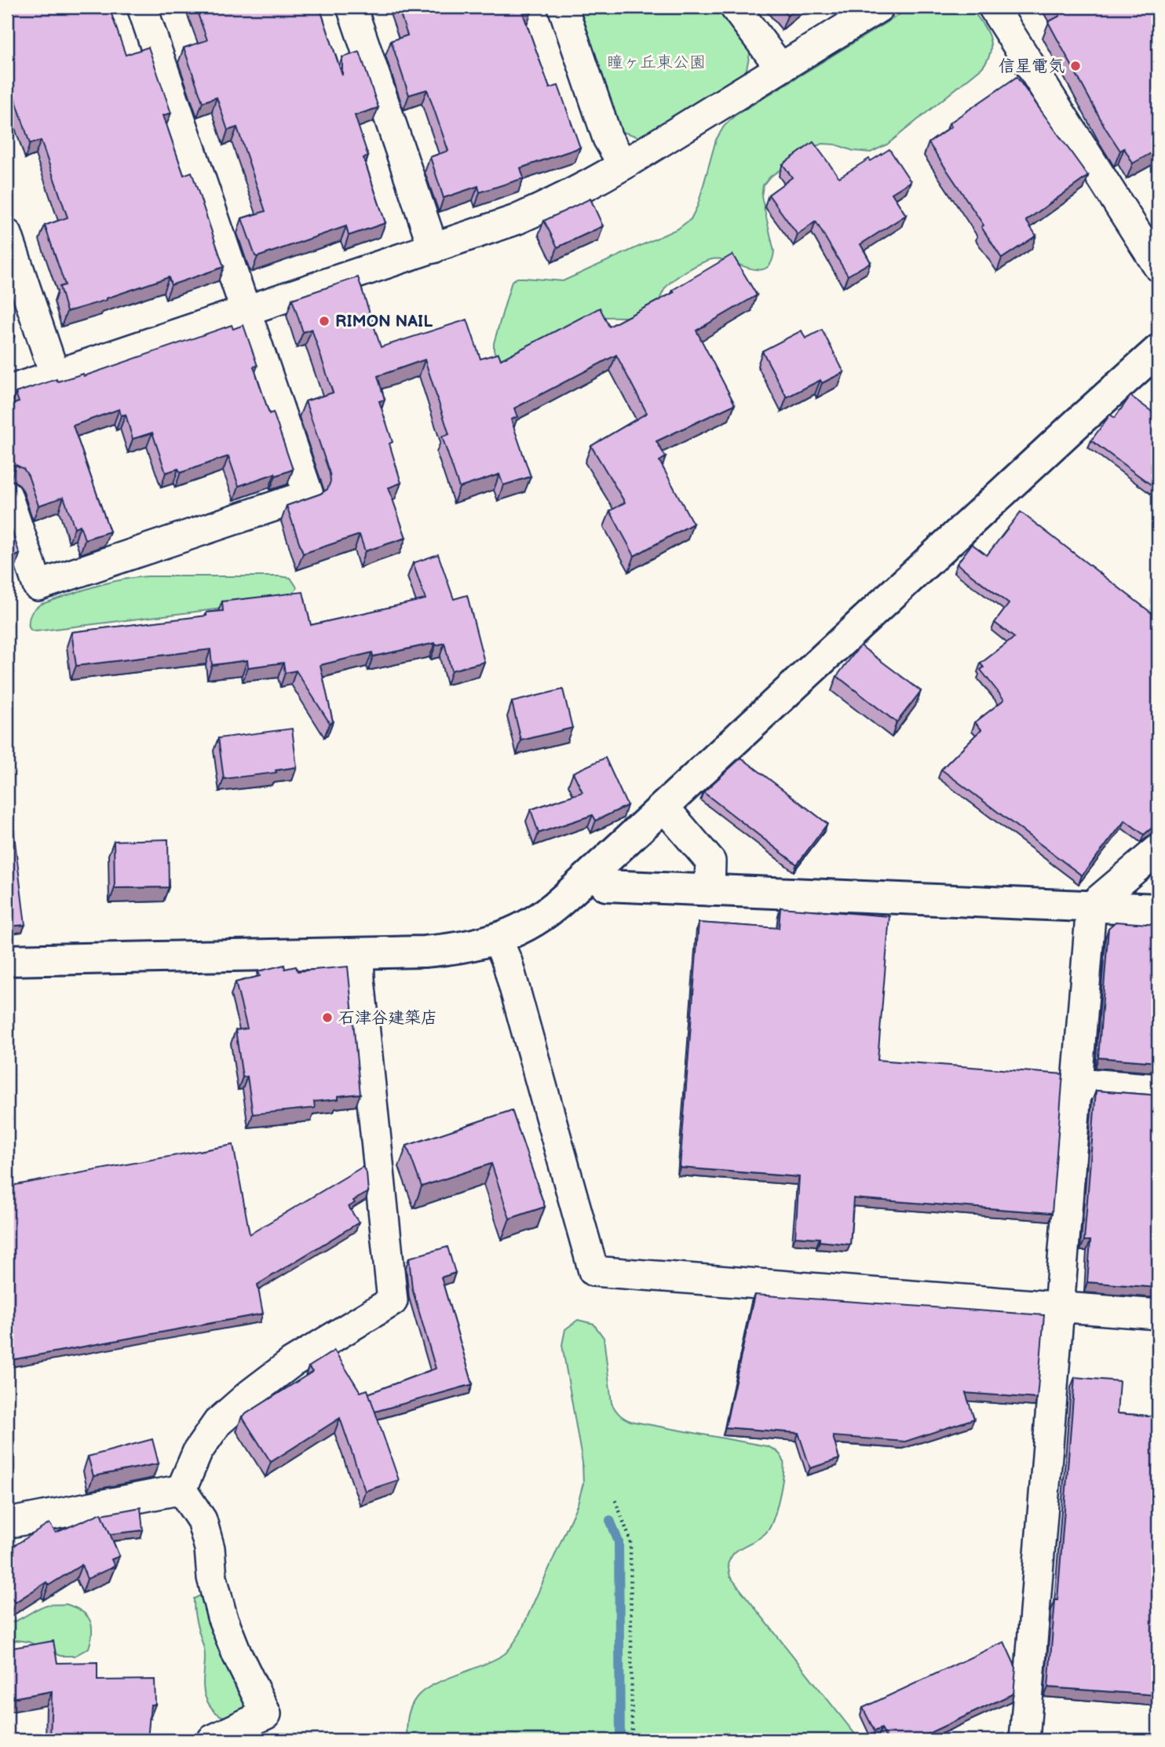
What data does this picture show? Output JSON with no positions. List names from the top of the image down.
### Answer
{
  "parks": ["瞳ヶ丘東公園"],
  "places": ["信星電気", "RIMON NAIL", "石津谷建築店"]
}
